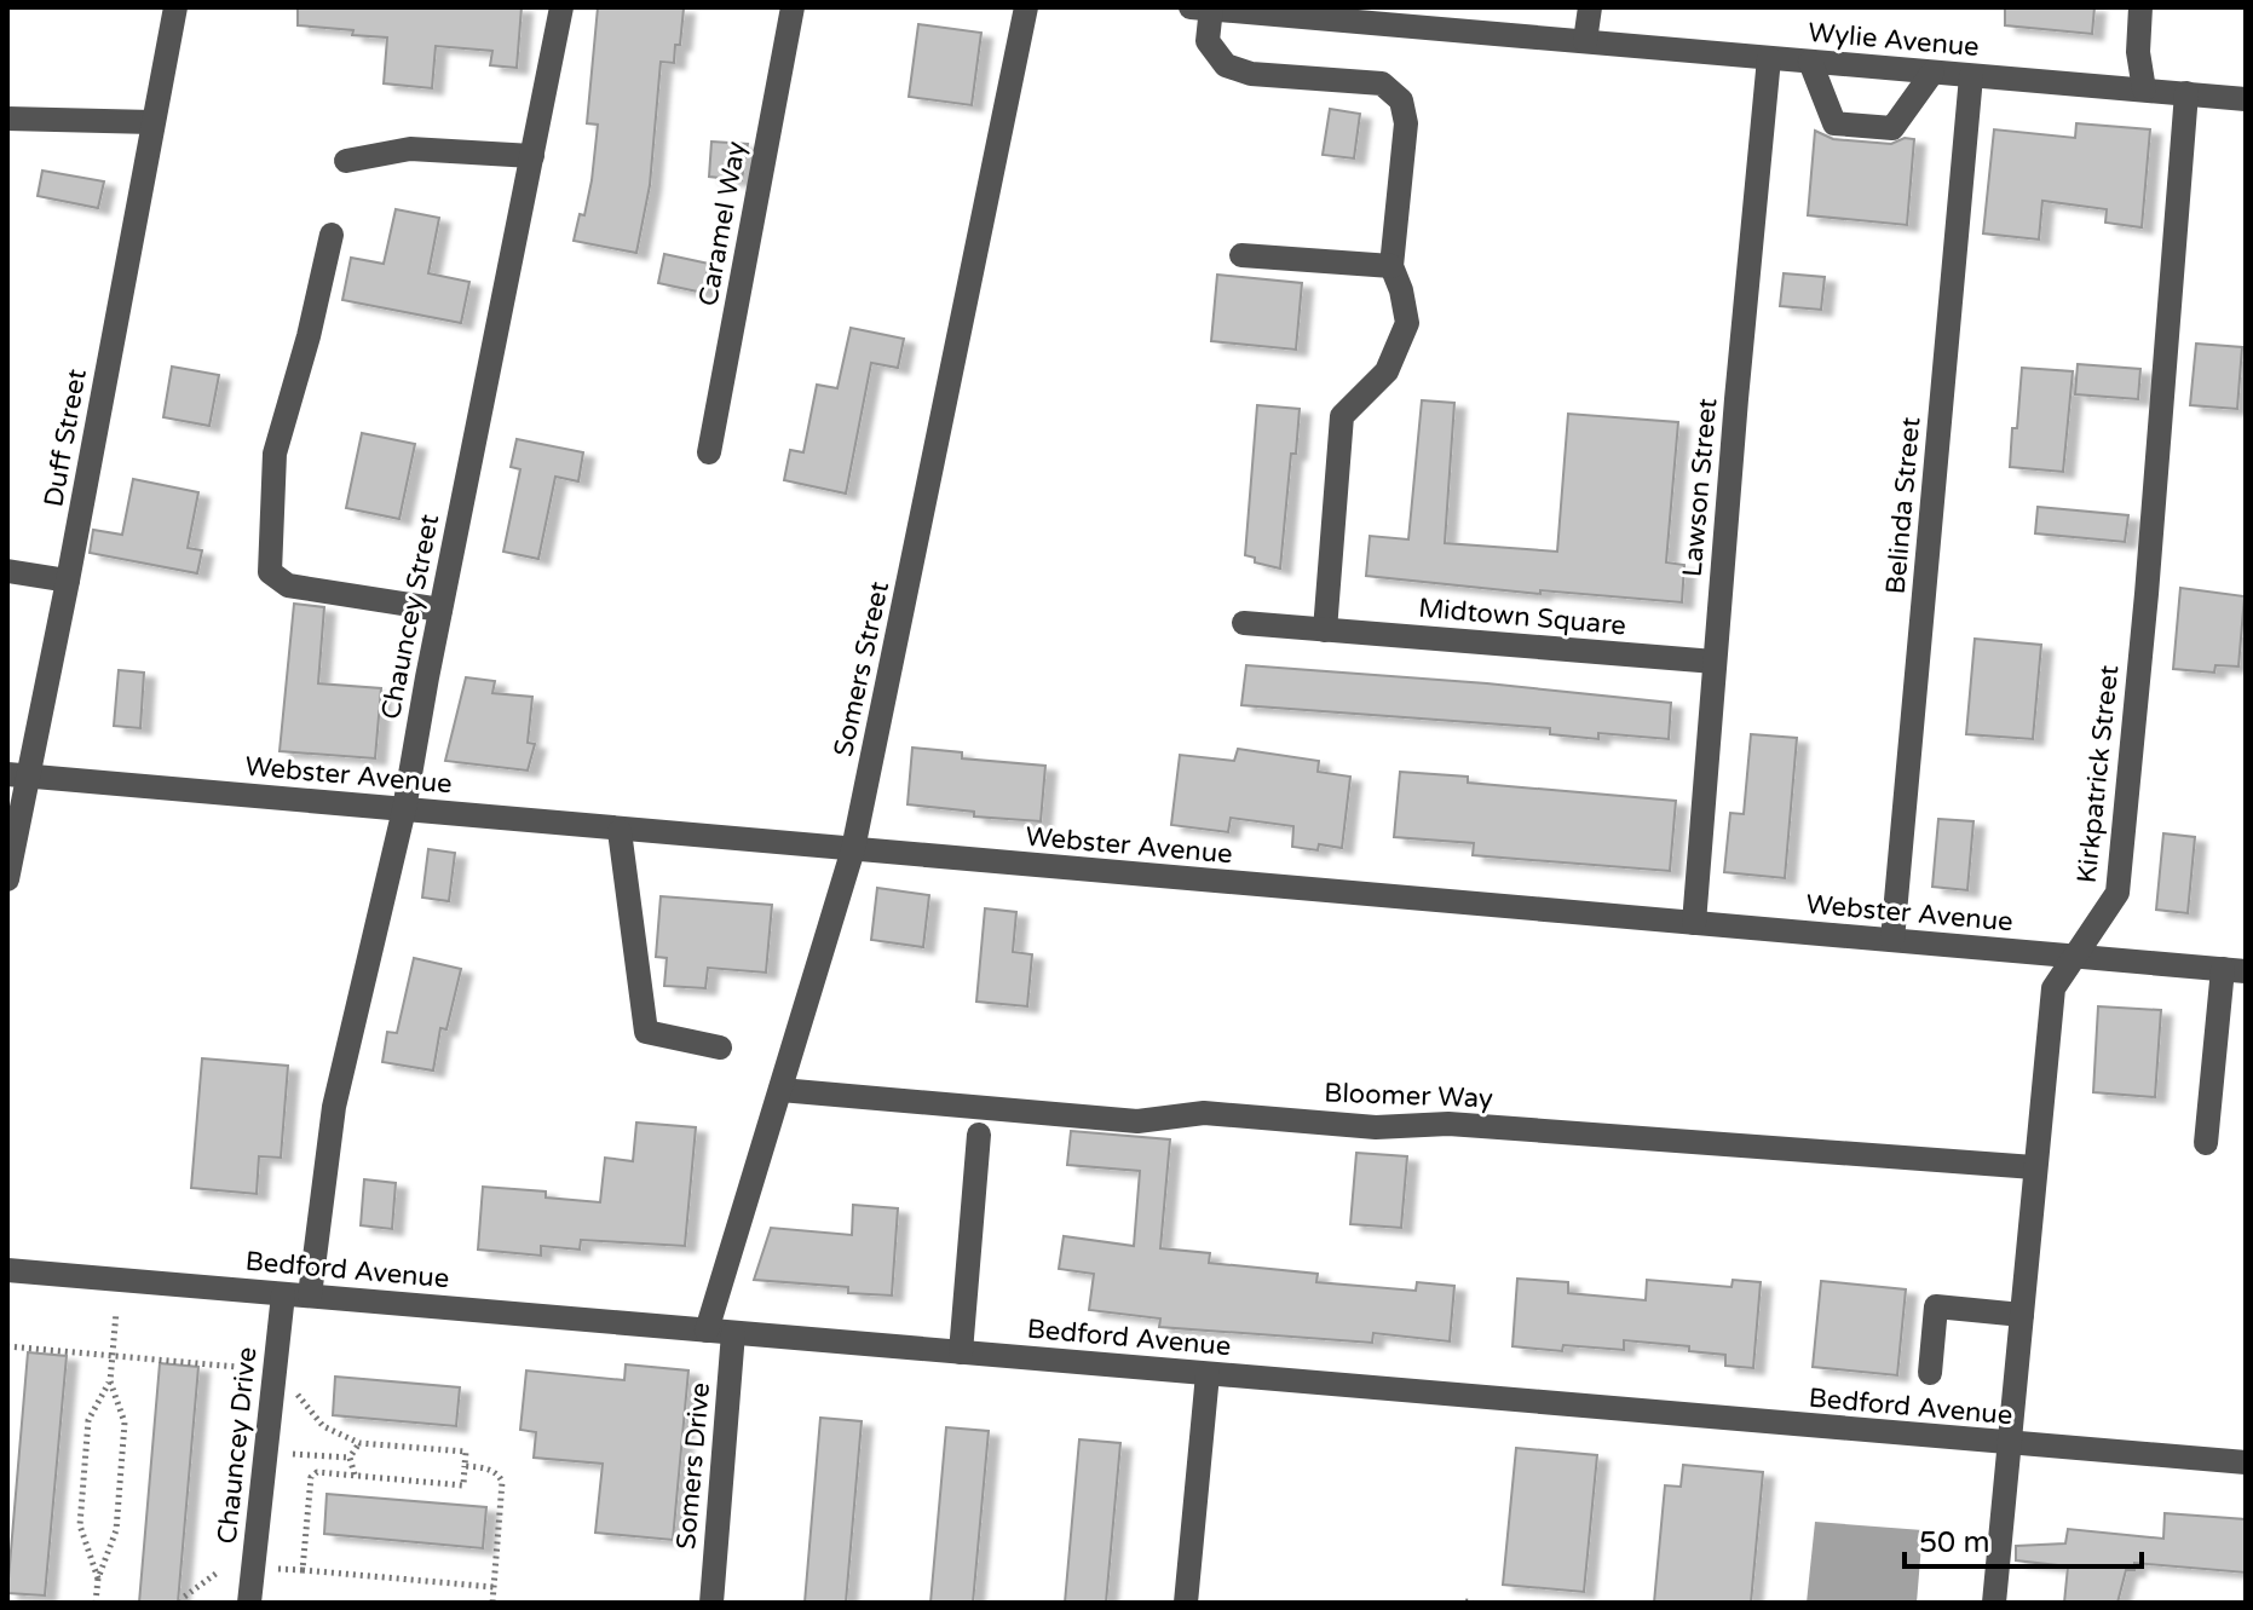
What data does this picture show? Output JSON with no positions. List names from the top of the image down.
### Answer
{
  "streets": {
    "street": [
      "Wylie Avenue",
      "Caramel Way",
      "Duff Street",
      "Lawson Street",
      "Belinda Street",
      "Chauncey Street",
      "Midtown Square",
      "Somers Street",
      "Kirkpatrick Street",
      "Webster Avenue",
      "Bloomer Way",
      "Bedford Avenue",
      "Chauncey Drive",
      "Somers Drive"
    ]
  },
  "crossings": [
    ["Wylie Avenue", "Lawson Street"],
    ["Wylie Avenue", "Belinda Street"],
    ["Wylie Avenue", "Kirkpatrick Street"],
    ["Duff Street", "Webster Avenue"],
    ["Lawson Street", "Midtown Square"],
    ["Lawson Street", "Webster Avenue"],
    ["Belinda Street", "Webster Avenue"],
    ["Chauncey Street", "Webster Avenue"],
    ["Chauncey Street", "Bedford Avenue"],
    ["Somers Street", "Webster Avenue"],
    ["Somers Street", "Bloomer Way"],
    ["Somers Street", "Bedford Avenue"],
    ["Kirkpatrick Street", "Webster Avenue"],
    ["Kirkpatrick Street", "Bloomer Way"],
    ["Kirkpatrick Street", "Bedford Avenue"],
    ["Bedford Avenue", "Chauncey Drive"],
    ["Bedford Avenue", "Somers Drive"]
  ],
  "scale_bar": "50 m"
}
